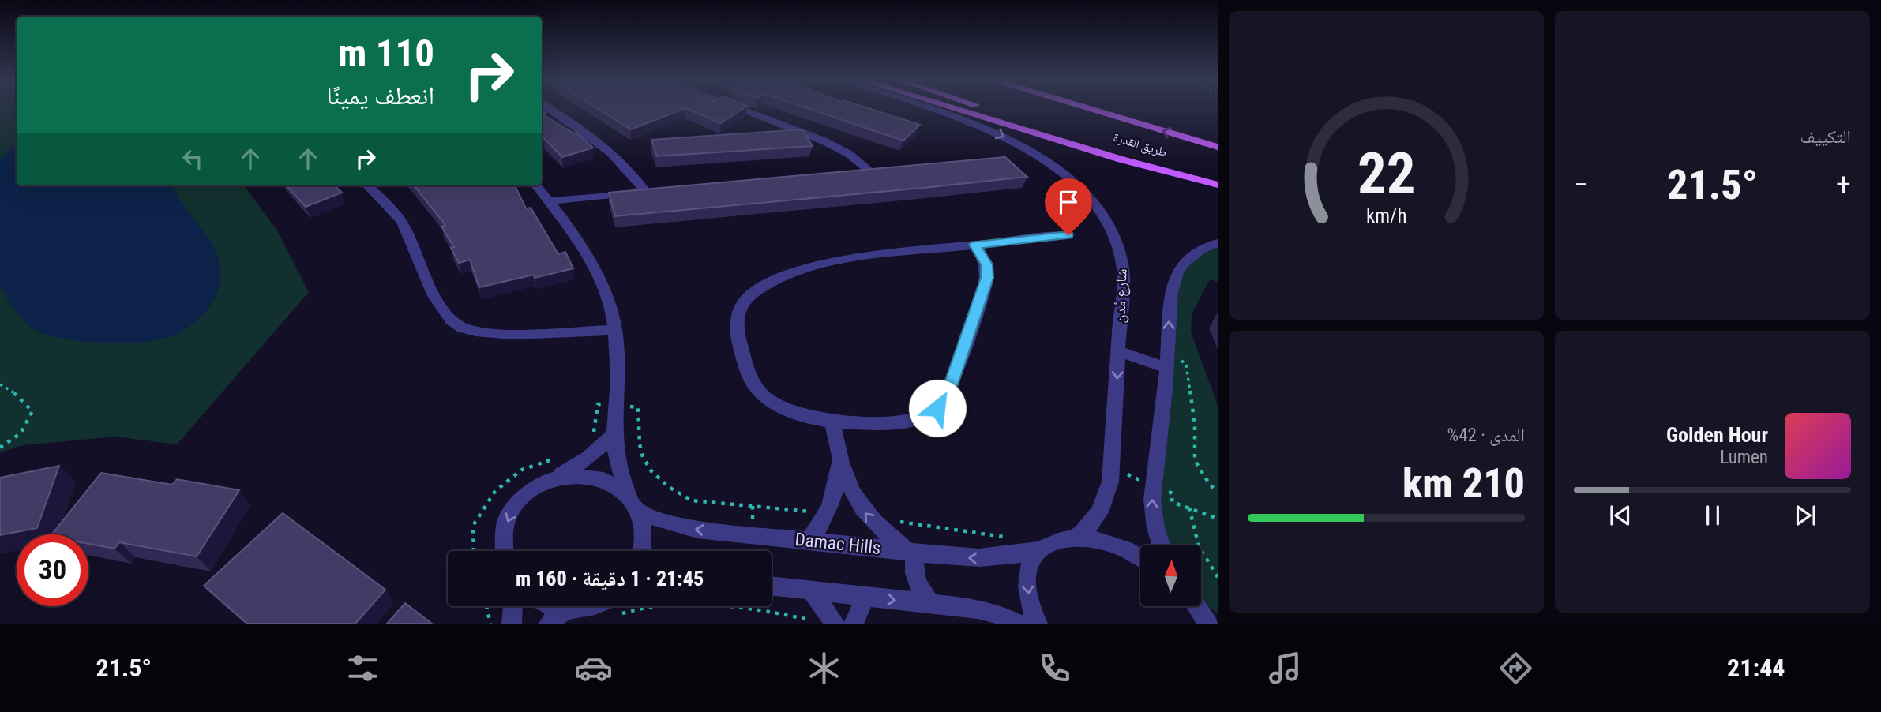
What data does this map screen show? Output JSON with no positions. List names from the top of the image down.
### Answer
{
  "streets": {
    "main road": ["طريق القدرة"],
    "street": ["شارع مُدن", "Damac Hills"]
  },
  "crossings": [
    ["شارع مُدن", "Damac Hills"]
  ],
  "one_way": ["شارع مُدن"],
  "north": "top",
  "page": {
    "tile": [
      "التكييف",
      ["المدى · 42%", "210 km"]
    ],
    "turn": ["110 m", "انعطف يمينًا"],
    "heat": ["−", "21.5°", "+"],
    "song": ["Golden Hour", "Lumen"],
    "limit": "30",
    "trip": "21:45 · 1 دقيقة · 160 m",
    "tabs": ["21:44", "21.5°"],
    "gauge": ["22", "km/h"]
  }
}
